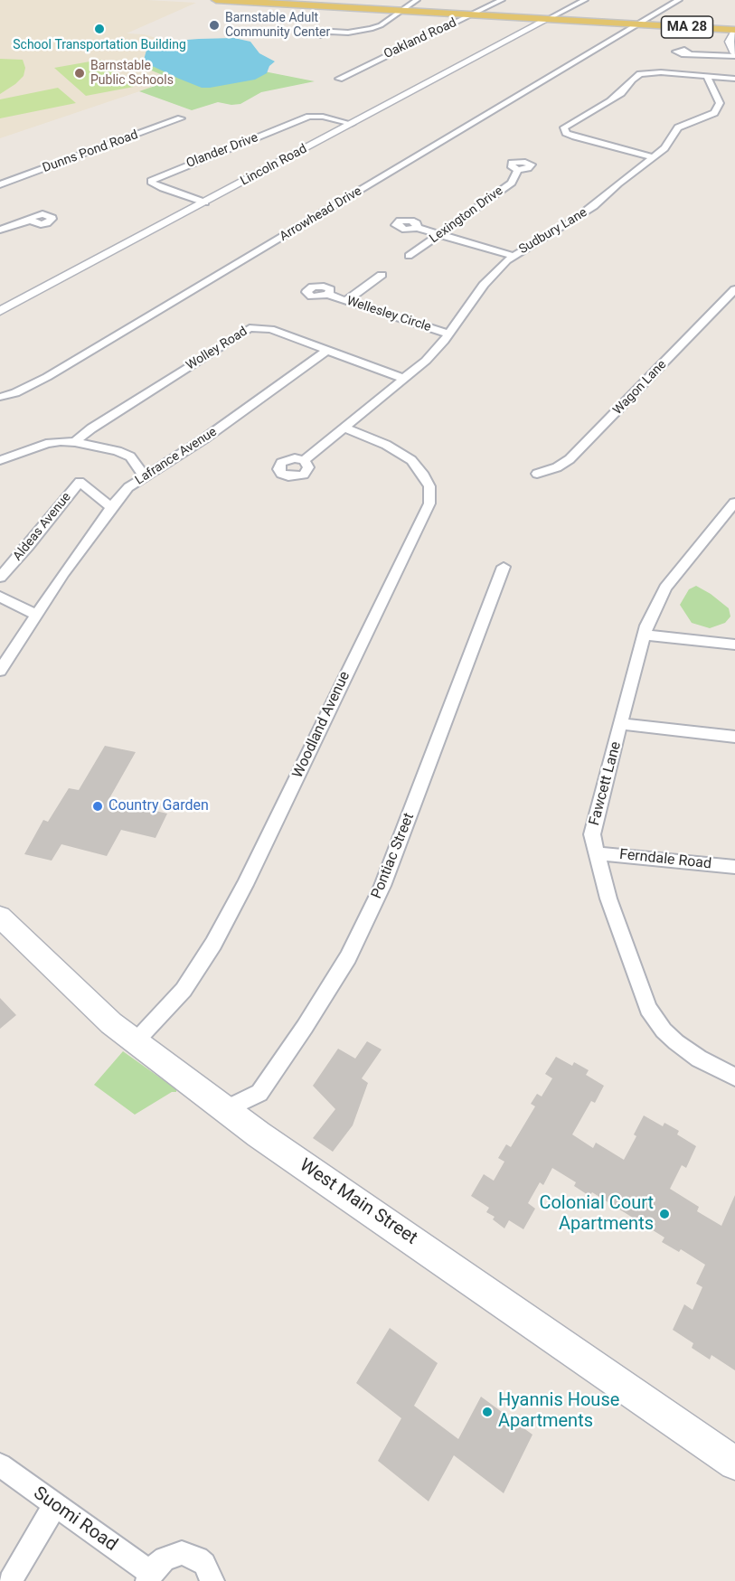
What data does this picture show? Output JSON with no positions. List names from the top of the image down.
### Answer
{
  "streets": {
    "main road": ["MA 28", "West Main Street"],
    "street": [
      "Oakland Road",
      "Olander Drive",
      "Dunns Pond Road",
      "Lincoln Road",
      "Arrowhead Drive",
      "Lexington Drive",
      "Sudbury Lane",
      "Wellesley Circle",
      "Wolley Road",
      "Wagon Lane",
      "Lafrance Avenue",
      "Aldeas Avenue",
      "Woodland Avenue",
      "Fawcett Lane",
      "Pontiac Street",
      "Ferndale Road",
      "Suomi Road"
    ]
  },
  "crossings": [
    ["MA 28", "Oakland Road"],
    ["MA 28", "Lincoln Road"],
    ["MA 28", "Arrowhead Drive"],
    ["Olander Drive", "Lincoln Road"],
    ["Sudbury Lane", "Wellesley Circle"],
    ["Sudbury Lane", "Wolley Road"],
    ["Sudbury Lane", "Woodland Avenue"],
    ["Wolley Road", "Lafrance Avenue"],
    ["Lafrance Avenue", "Aldeas Avenue"],
    ["Woodland Avenue", "West Main Street"],
    ["Fawcett Lane", "Ferndale Road"],
    ["Pontiac Street", "West Main Street"]
  ],
  "places": [
    "Barnstable Adult Community Center",
    "School Transportation Building",
    "Barnstable Public Schools",
    "Country Garden",
    "Colonial Court Apartments",
    "Hyannis House Apartments"
  ]
}
